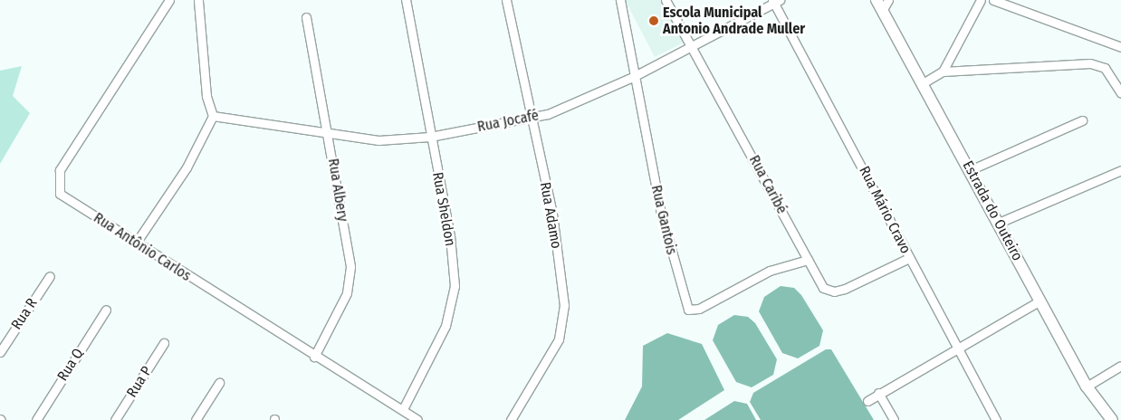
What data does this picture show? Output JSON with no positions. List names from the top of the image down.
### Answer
{
  "streets": {
    "street": [
      "Rua Jocafé",
      "Rua Caribé",
      "Rua Albery",
      "Rua Sheldon",
      "Rua Mário Cravo",
      "Estrada do Outeiro",
      "Rua Adamo",
      "Rua Gantois",
      "Rua Antônio Carlos",
      "Rua R",
      "Rua Q",
      "Rua P"
    ]
  },
  "crossings": [
    ["Rua Jocafé", "Rua Caribé"],
    ["Rua Jocafé", "Rua Albery"],
    ["Rua Jocafé", "Rua Sheldon"],
    ["Rua Jocafé", "Rua Mário Cravo"],
    ["Rua Jocafé", "Rua Adamo"],
    ["Rua Jocafé", "Rua Gantois"],
    ["Rua Caribé", "Rua Mário Cravo"],
    ["Rua Caribé", "Rua Gantois"],
    ["Rua Albery", "Rua Antônio Carlos"],
    ["Rua Sheldon", "Rua Antônio Carlos"]
  ],
  "places": ["Escola Municipal Antonio Andrade Muller"]
}
